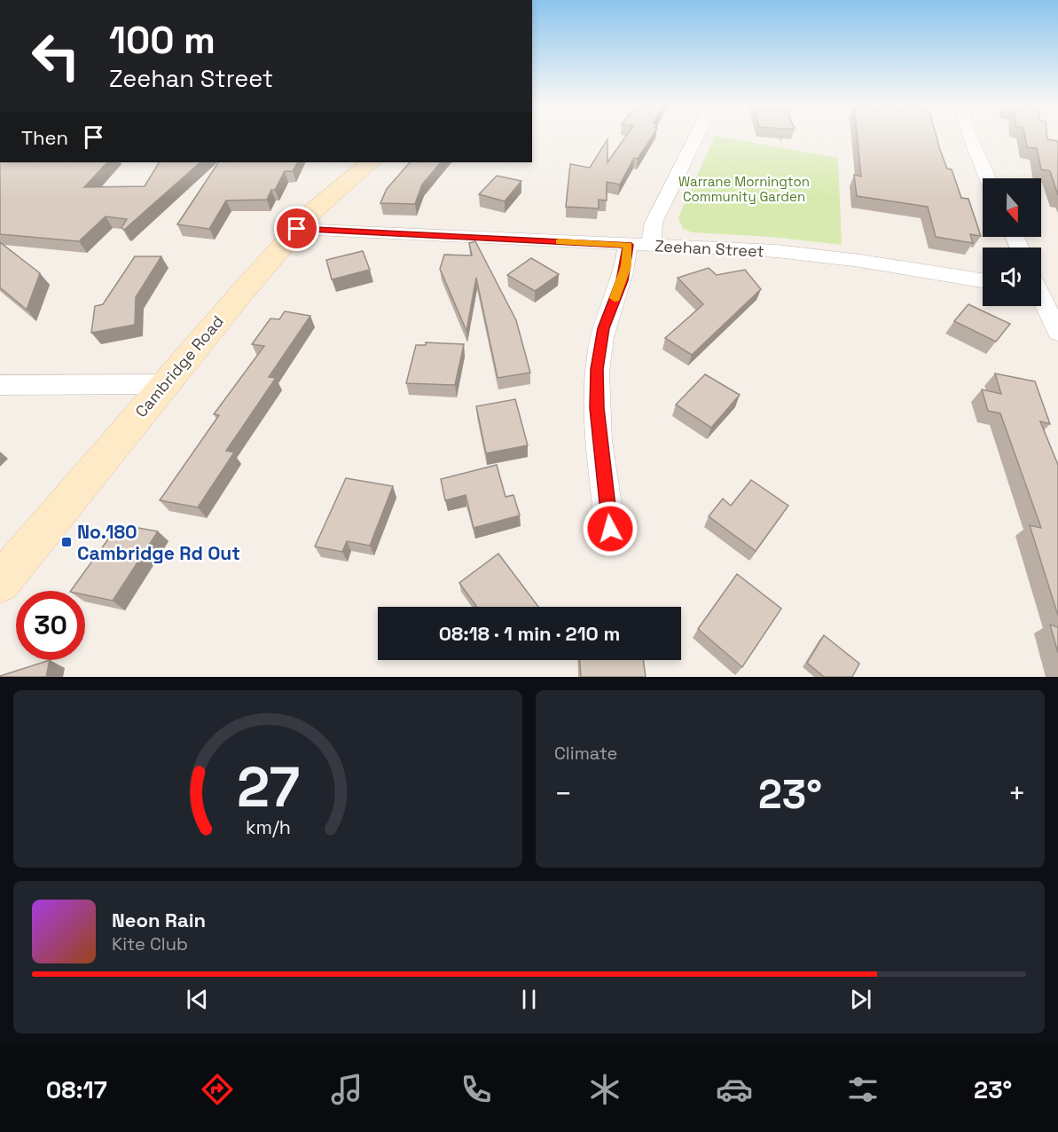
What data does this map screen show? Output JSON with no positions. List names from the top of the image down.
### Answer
{
  "streets": {
    "main road": ["Cambridge Road"],
    "street": ["Zeehan Street"]
  },
  "crossings": [
    ["Zeehan Street", "Cambridge Road"]
  ],
  "parks": ["Warrane Mornington Community Garden"],
  "places": {
    "transit": ["No.180 Cambridge Rd Out"]
  },
  "north": "bottom",
  "page": {
    "turn": ["100 m", "Zeehan Street"],
    "then": "Then",
    "limit": "30",
    "trip": "08:18 · 1 min · 210 m",
    "tile": "Climate",
    "heat": ["−", "23°", "+"],
    "song": ["Neon Rain", "Kite Club"],
    "tabs": ["08:17", "23°"],
    "gauge": ["27", "km/h"]
  }
}
